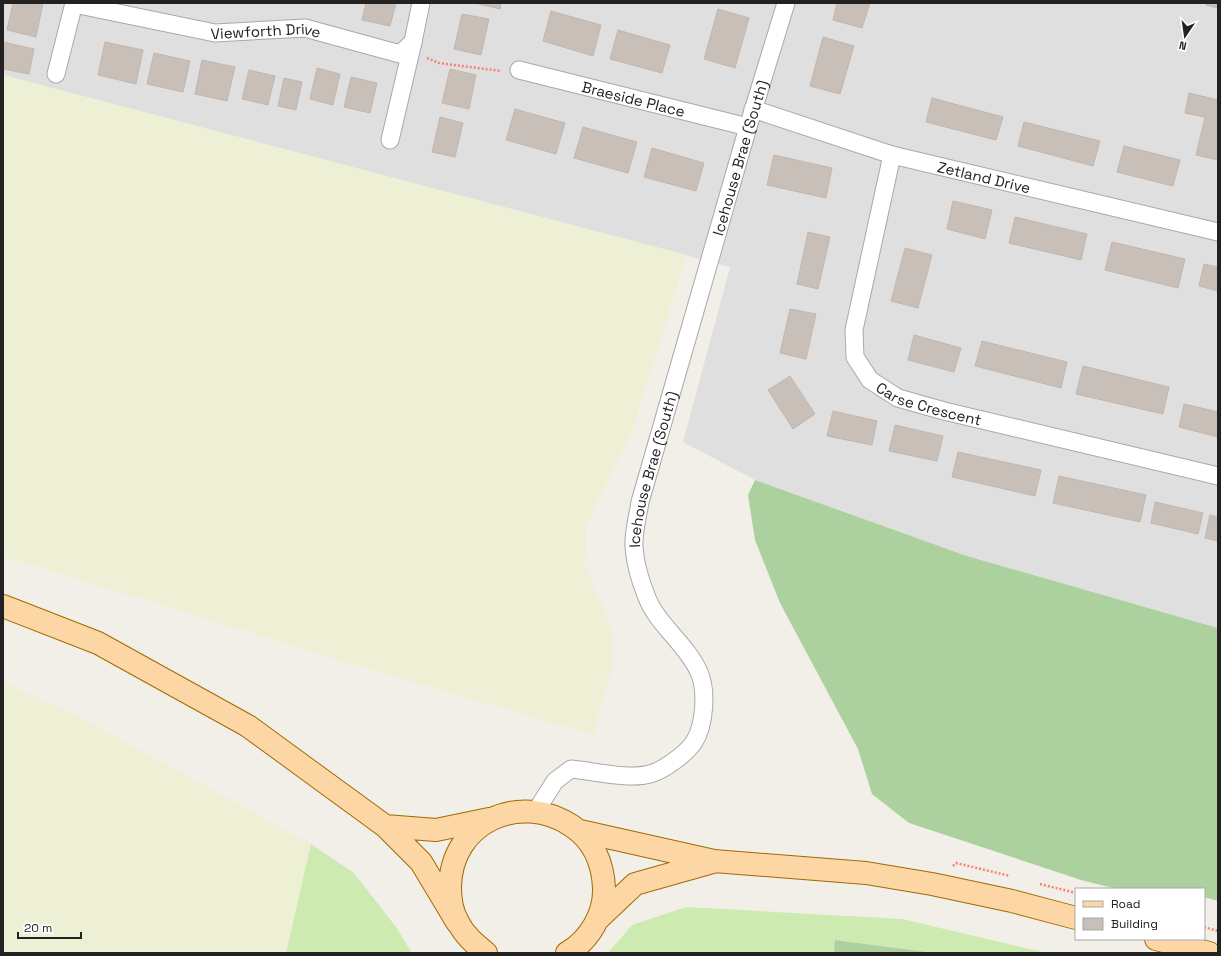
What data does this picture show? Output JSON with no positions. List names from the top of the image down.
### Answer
{
  "streets": {
    "street": [
      "Viewforth Drive",
      "Braeside Place",
      "Icehouse Brae (South)",
      "Zetland Drive",
      "Carse Crescent"
    ]
  },
  "crossings": [
    ["Braeside Place", "Icehouse Brae (South)"],
    ["Icehouse Brae (South)", "Zetland Drive"],
    ["Zetland Drive", "Carse Crescent"]
  ],
  "legend": ["Road", "Building"],
  "scale_bar": "20 m",
  "north": "bottom"
}
